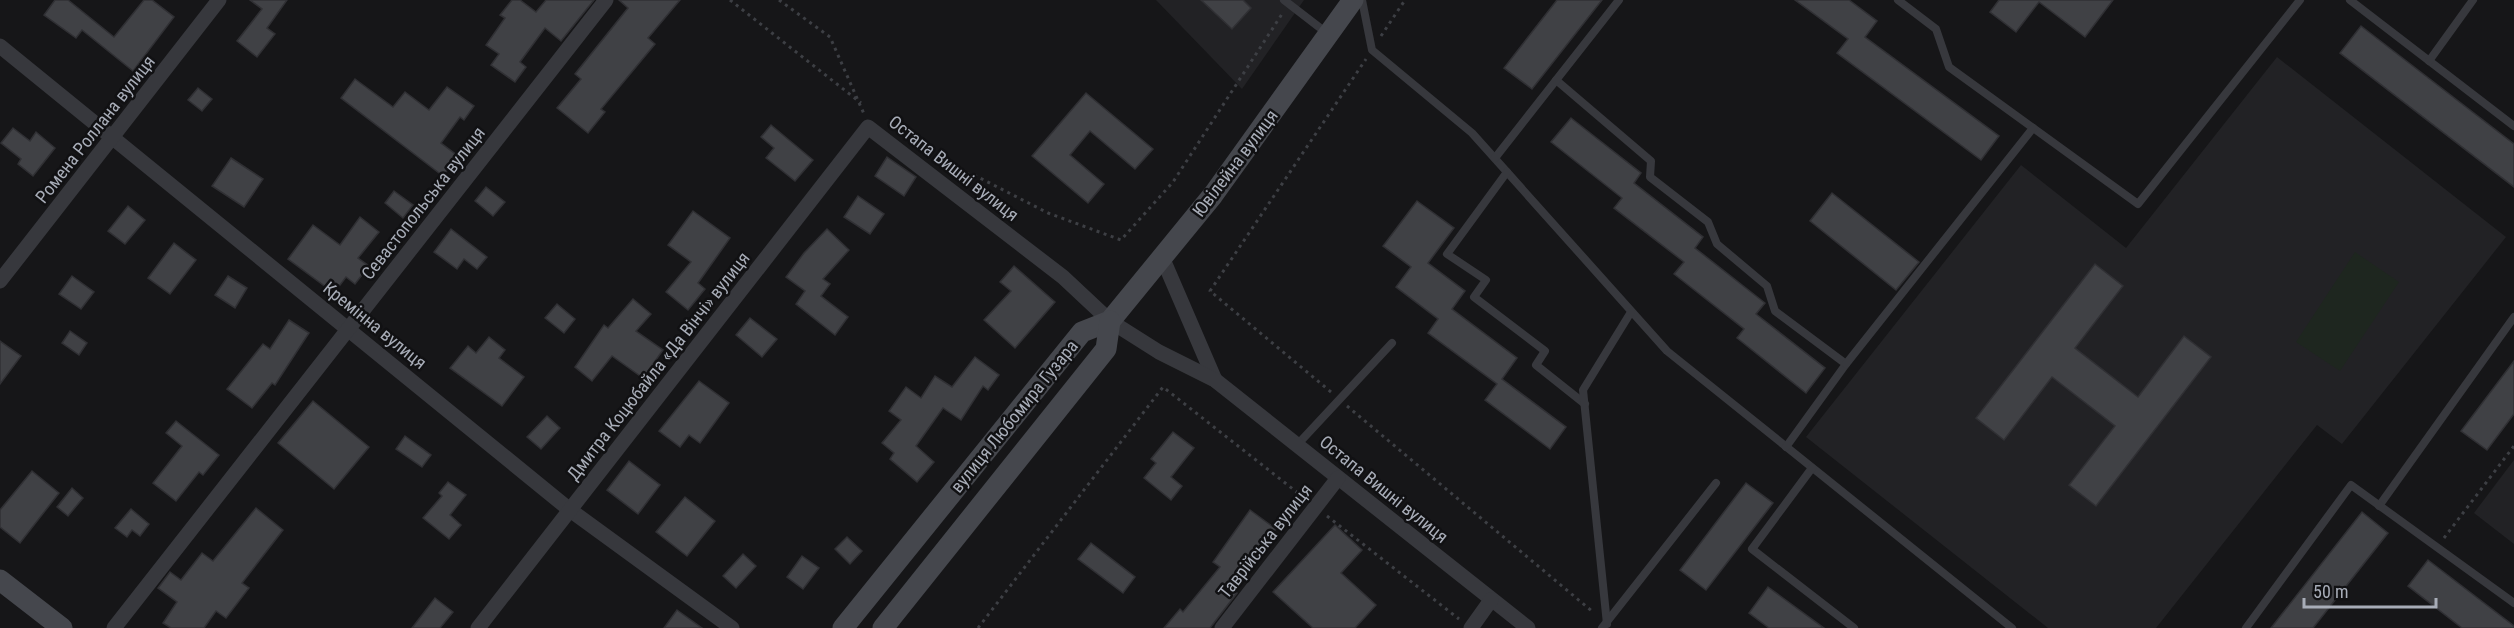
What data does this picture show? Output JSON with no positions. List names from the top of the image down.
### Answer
{
  "streets": {
    "street": [
      "Ромена Роллана вулиця",
      "Ювілейна вулиця",
      "Остапа Вишні вулиця",
      "Севастопольська вулиця",
      "Кремінна вулиця",
      "Дмитра Коцюбайла «Да Вінчі» вулиця",
      "вулиця Любомира Гузара",
      "Таврійська вулиця"
    ]
  },
  "crossings": [
    ["Ромена Роллана вулиця", "Кремінна вулиця"],
    ["Ювілейна вулиця", "Остапа Вишні вулиця"],
    ["Ювілейна вулиця", "вулиця Любомира Гузара"],
    ["Остапа Вишні вулиця", "Дмитра Коцюбайла «Да Вінчі» вулиця"],
    ["Остапа Вишні вулиця", "вулиця Любомира Гузара"],
    ["Остапа Вишні вулиця", "Таврійська вулиця"],
    ["Севастопольська вулиця", "Кремінна вулиця"],
    ["Кремінна вулиця", "Дмитра Коцюбайла «Да Вінчі» вулиця"]
  ],
  "scale_bar": "50 m"
}
